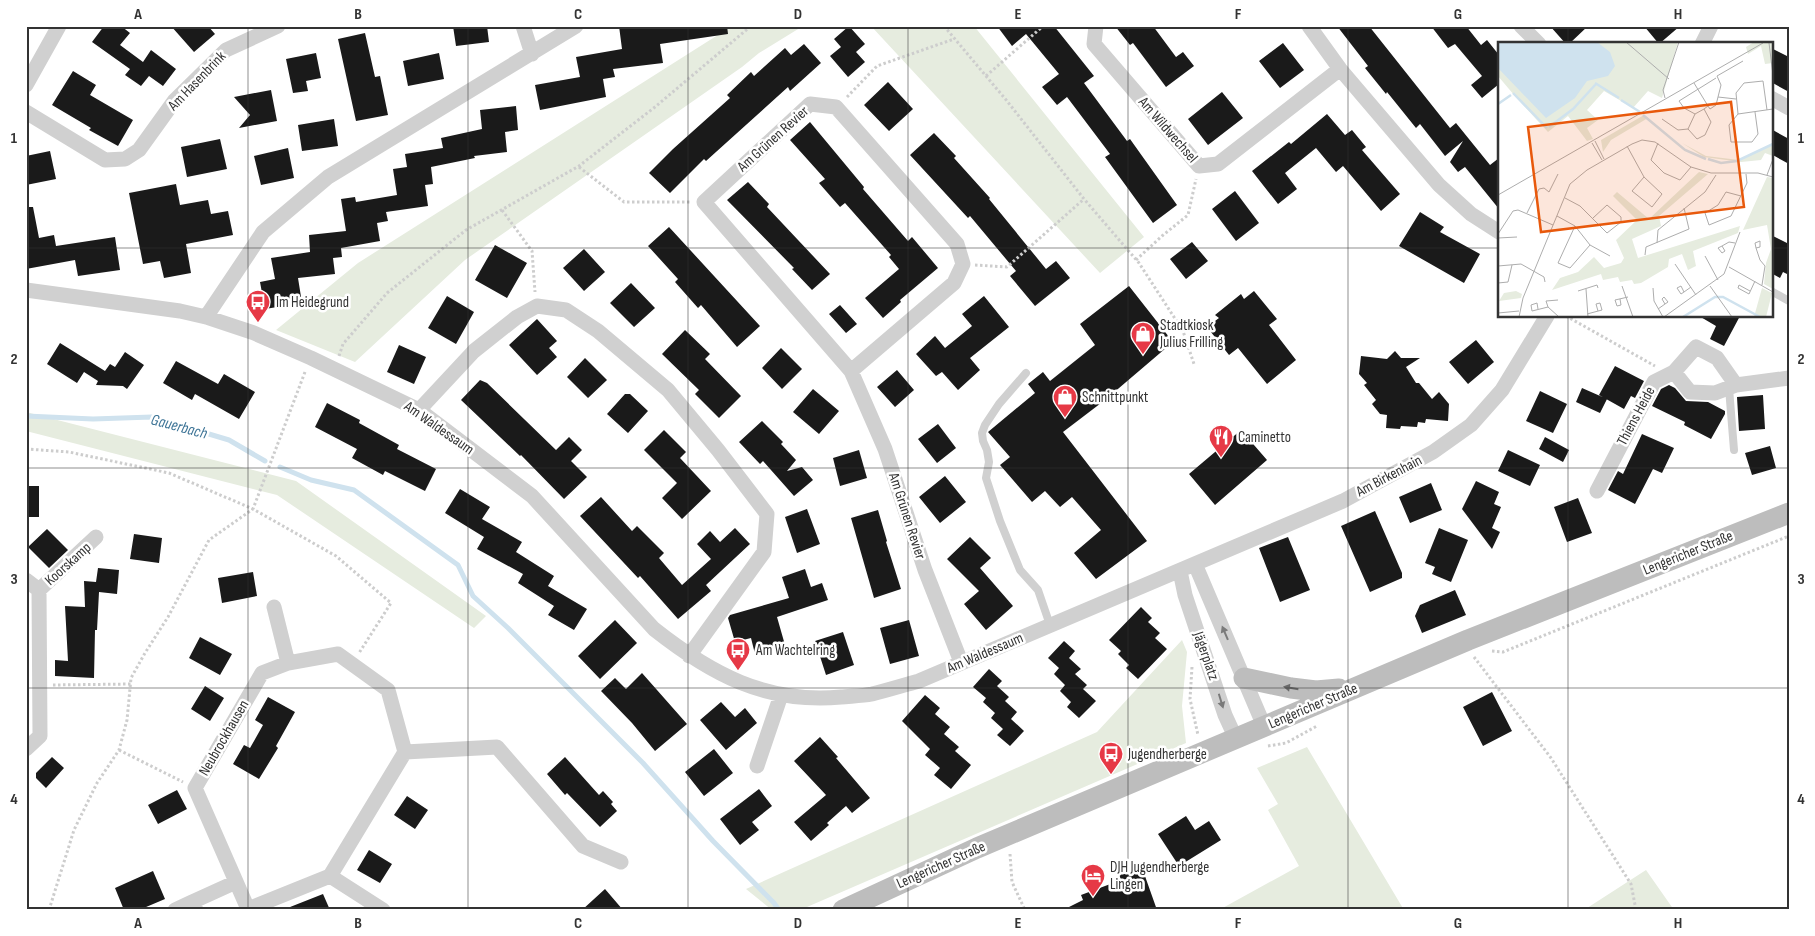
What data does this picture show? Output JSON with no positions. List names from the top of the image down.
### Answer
{
  "streets": {
    "main road": ["Lengericher Straße"],
    "street": [
      "Am Hasenbrink",
      "Am Wildwechsel",
      "Am Grünen Revier",
      "Thiens Heide",
      "Am Waldessaum",
      "Am Birkenhain",
      "Koorskamp",
      "Jägerplatz",
      "Neubrockhausen"
    ]
  },
  "crossings": [
    ["Am Grünen Revier", "Am Waldessaum"],
    ["Am Waldessaum", "Am Birkenhain"],
    ["Am Waldessaum", "Jägerplatz"],
    ["Am Birkenhain", "Jägerplatz"],
    ["Lengericher Straße", "Jägerplatz"]
  ],
  "water": ["Gauerbach"],
  "places": {
    "bus stop": ["Im Heidegrund", "Am Wachtelring", "Jugendherberge"],
    "shop": ["Stadtkiosk Julius Frilling", "Schnittpunkt"],
    "restaurant": ["Caminetto"],
    "hotel": ["DJH Jugendherberge Lingen"]
  },
  "grid": {
    "columns": [
      "A",
      "B",
      "C",
      "D",
      "E",
      "F",
      "G",
      "H"
    ],
    "rows": [
      "1",
      "2",
      "3",
      "4"
    ]
  }
}
